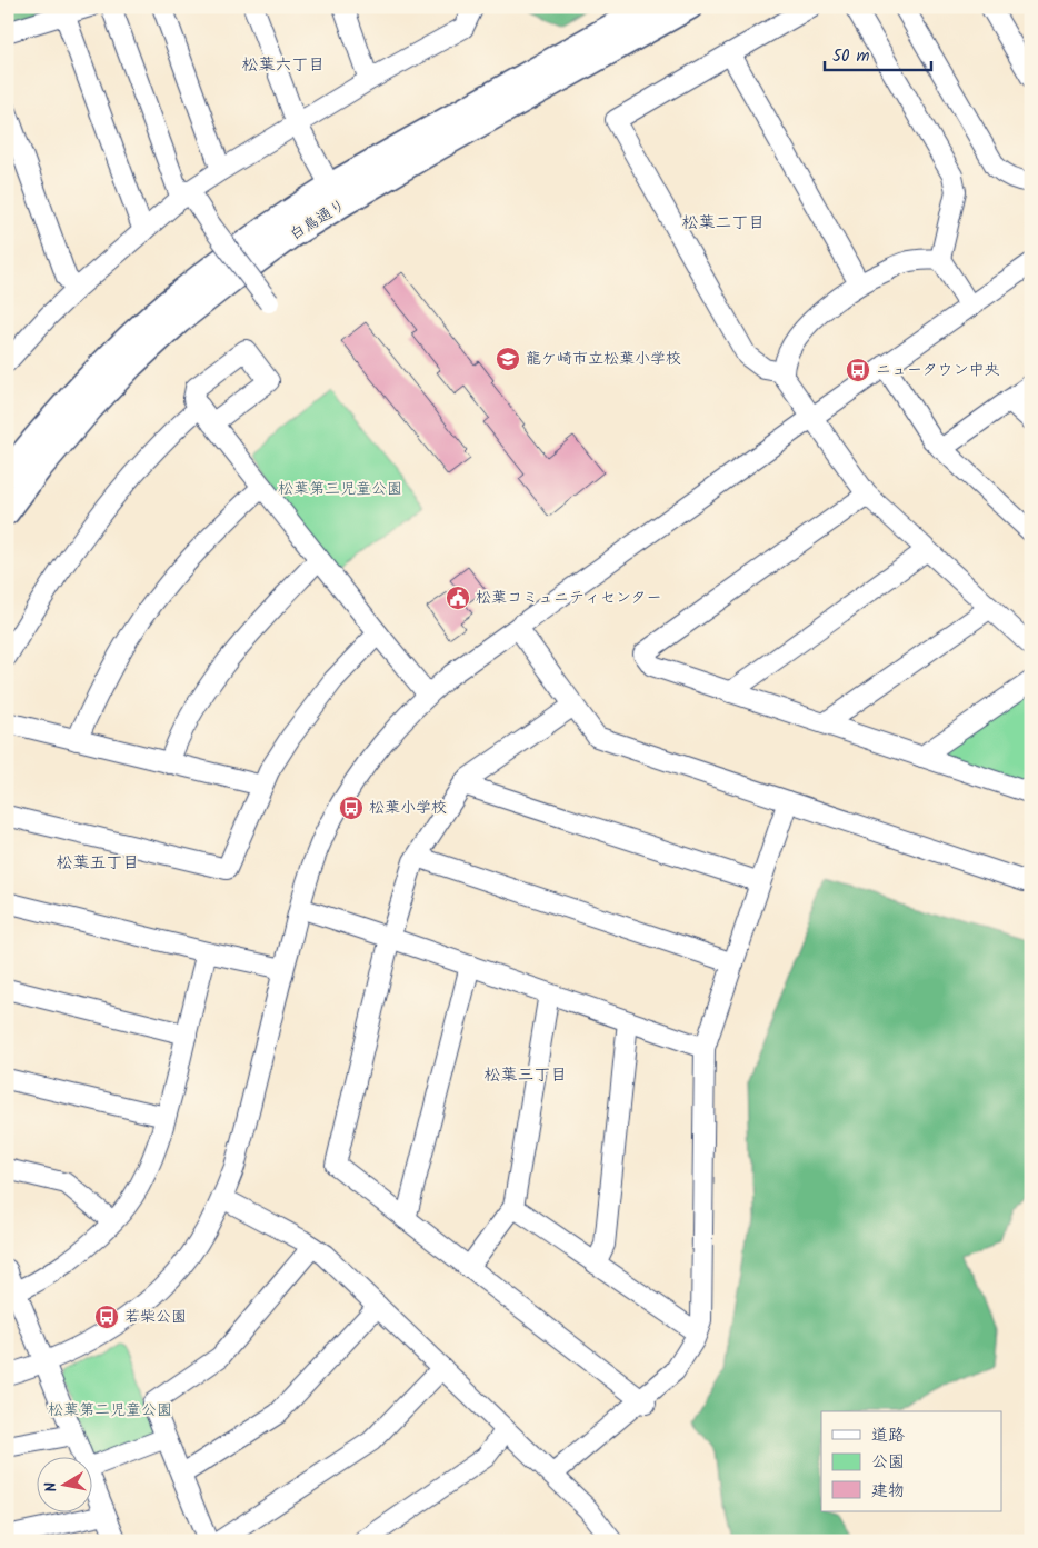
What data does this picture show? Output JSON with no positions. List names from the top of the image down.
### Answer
{
  "streets": {
    "main road": ["白鳥通り"]
  },
  "districts": [
    "松葉六丁目",
    "松葉二丁目",
    "松葉五丁目",
    "松葉三丁目"
  ],
  "parks": ["松葉第三児童公園", "松葉第二児童公園"],
  "places": {
    "school or university": ["龍ケ崎市立松葉小学校"],
    "bus stop": ["ニュータウン中央", "松葉小学校", "若柴公園"],
    "public building": ["松葉コミュニティセンター"]
  },
  "legend": ["道路", "公園", "建物"],
  "scale_bar": "50 m",
  "north": "left"
}
